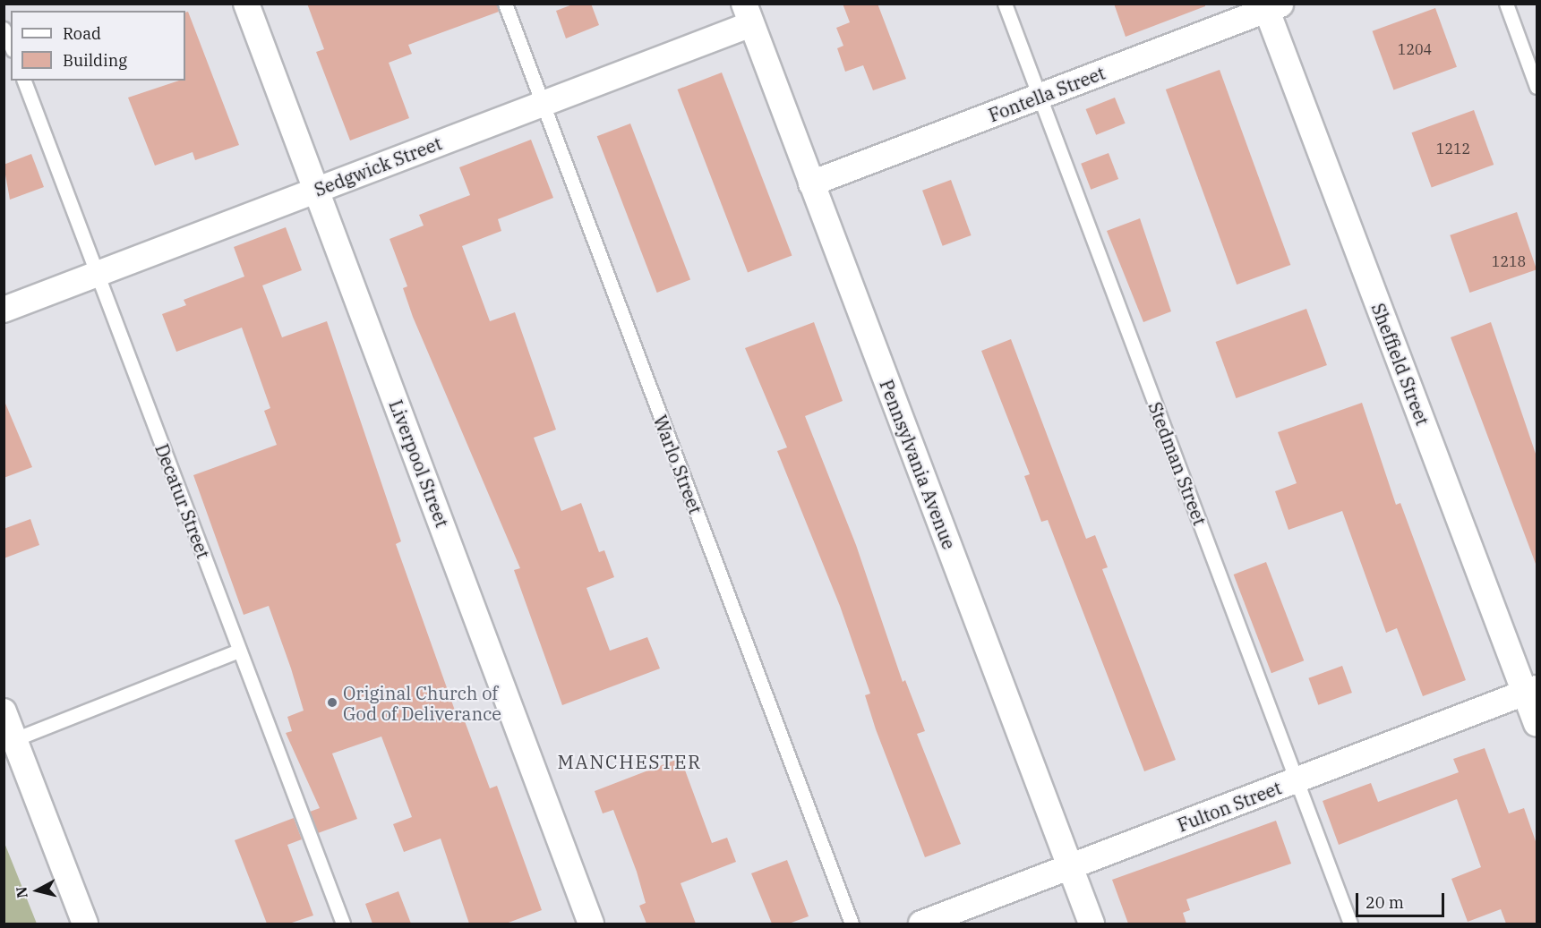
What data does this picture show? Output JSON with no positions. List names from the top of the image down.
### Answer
{
  "streets": {
    "street": [
      "Fontella Street",
      "Sedgwick Street",
      "Sheffield Street",
      "Liverpool Street",
      "Pennsylvania Avenue",
      "Fulton Street"
    ],
    "lane": ["Stedman Street", "Warlo Street", "Decatur Street"]
  },
  "crossings": [
    ["Fontella Street", "Sheffield Street"],
    ["Fontella Street", "Stedman Street"],
    ["Fontella Street", "Pennsylvania Avenue"],
    ["Sedgwick Street", "Liverpool Street"],
    ["Sedgwick Street", "Warlo Street"],
    ["Sedgwick Street", "Pennsylvania Avenue"],
    ["Sedgwick Street", "Decatur Street"],
    ["Sheffield Street", "Fulton Street"],
    ["Stedman Street", "Fulton Street"],
    ["Pennsylvania Avenue", "Fulton Street"]
  ],
  "districts": ["MANCHESTER"],
  "places": ["Original Church of God of Deliverance"],
  "house_numbers": ["1204", "1212", "1218"],
  "legend": ["Road", "Building"],
  "scale_bar": "20 m",
  "north": "left"
}
